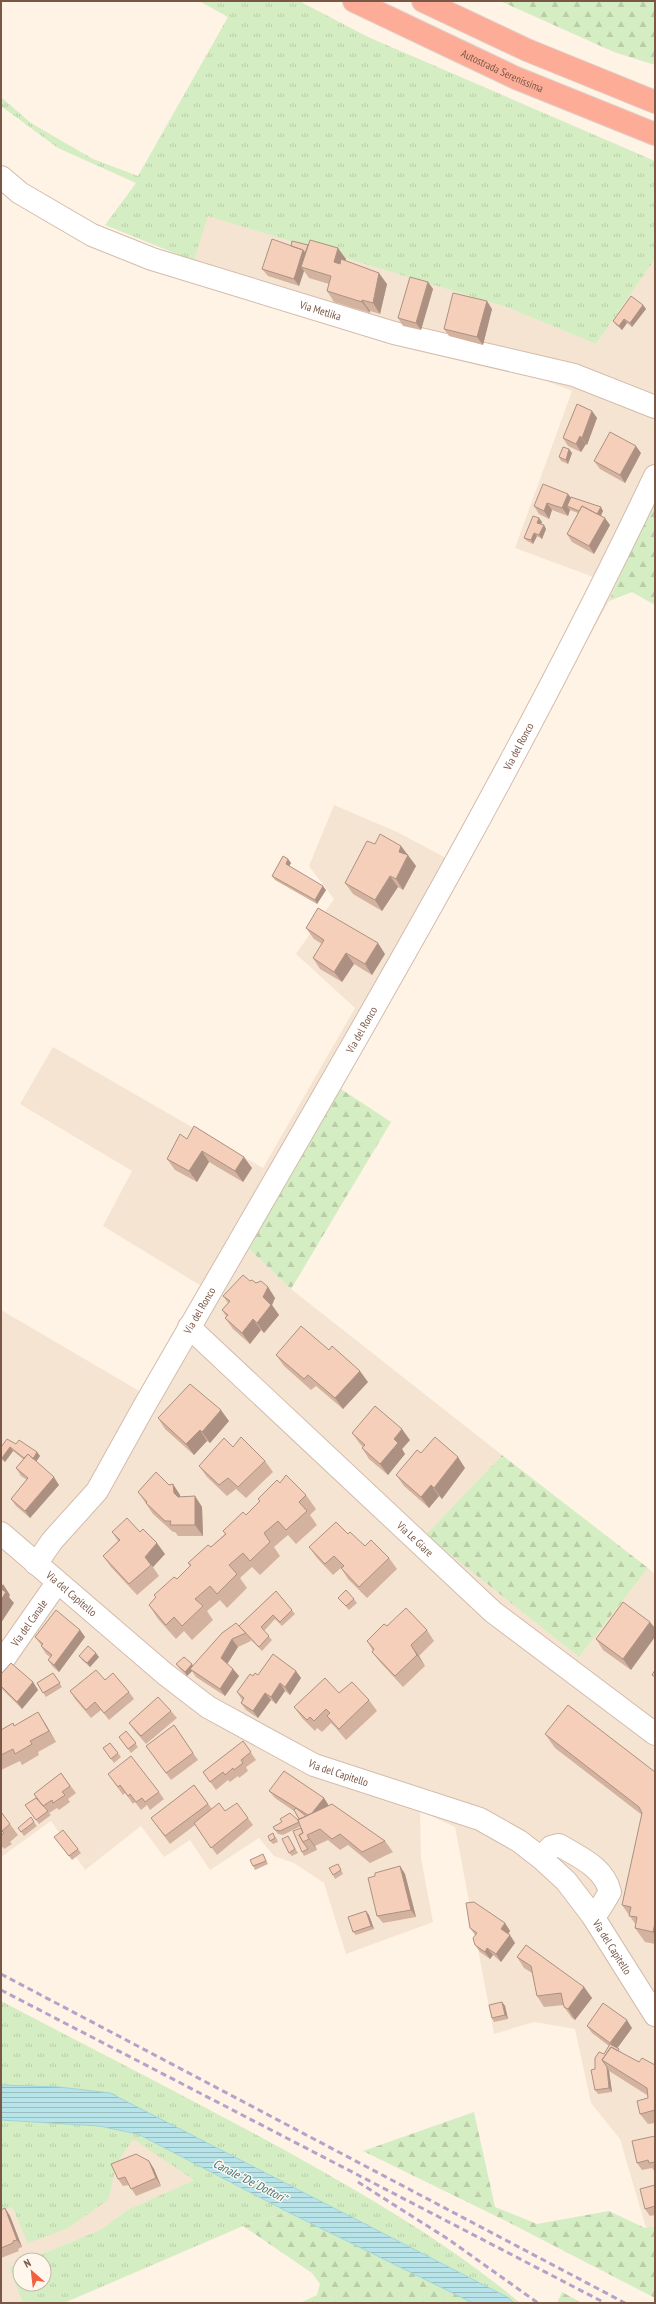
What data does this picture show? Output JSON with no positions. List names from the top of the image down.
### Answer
{
  "streets": {
    "highway": ["Autostrada Serenissima"],
    "street": [
      "Via Metlika",
      "Via del Ronco",
      "Via Le Giare",
      "Via del Capitello",
      "Via del Canale"
    ]
  },
  "crossings": [
    ["Via del Ronco", "Via Le Giare"],
    ["Via del Ronco", "Via del Capitello"],
    ["Via del Capitello", "Via del Canale"]
  ],
  "water": ["Canale \"De' Dottori\""],
  "north": "top left"
}
